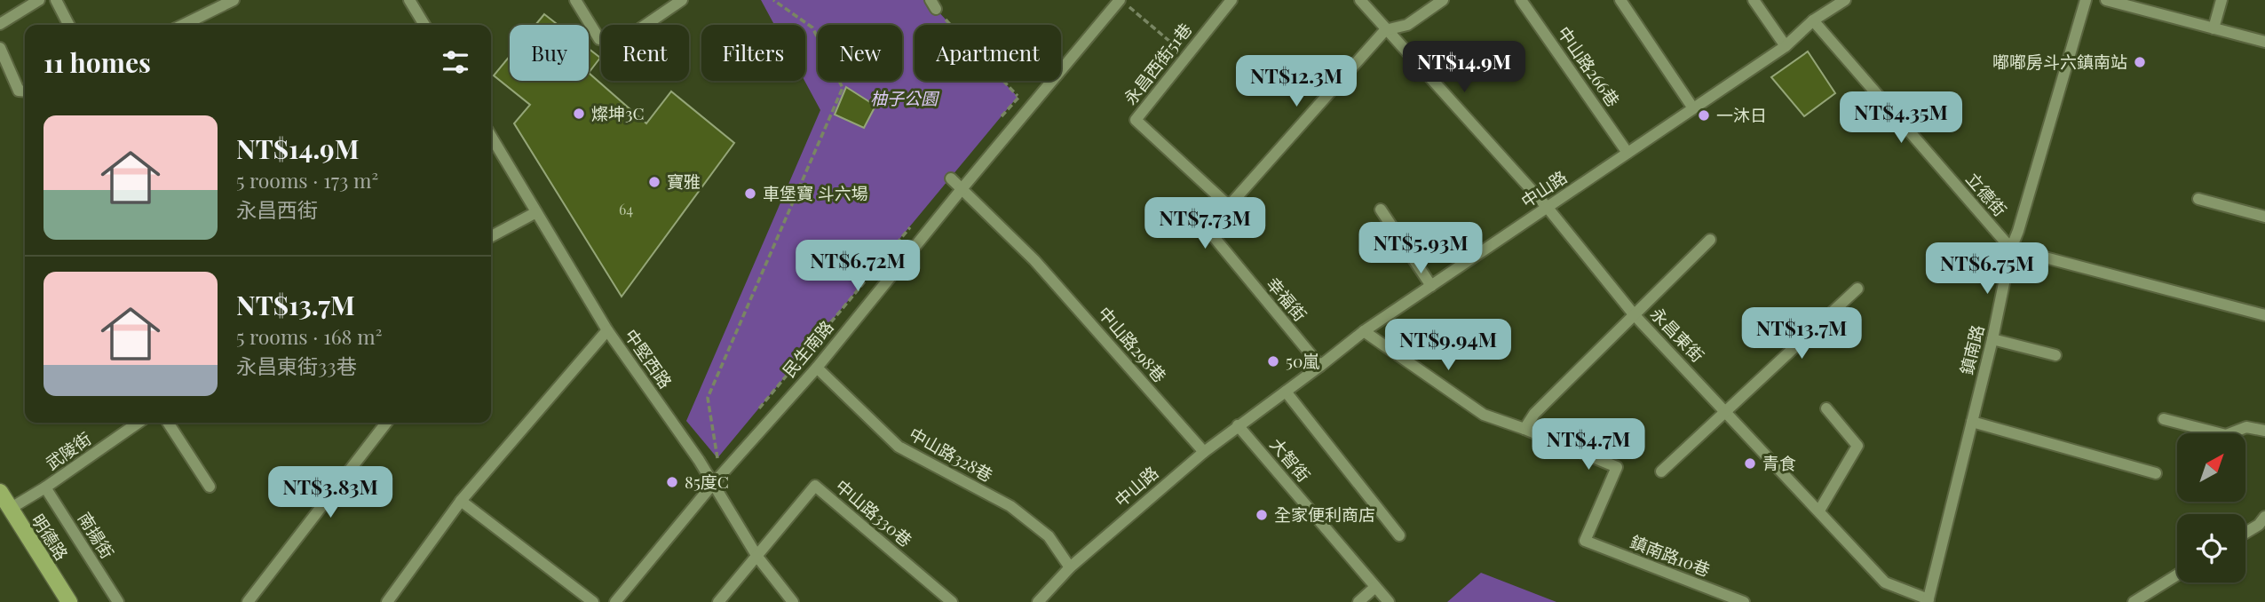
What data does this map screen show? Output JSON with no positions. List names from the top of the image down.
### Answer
{
  "streets": {
    "main road": ["明德路"],
    "street": [
      "永昌西街51巷",
      "中山路266巷",
      "中山路",
      "立德街",
      "幸福街",
      "永昌東街",
      "中山路298巷",
      "民生南路",
      "鎮南路",
      "中堅西路",
      "武陵街",
      "中山路328巷",
      "大智街",
      "中山路330巷",
      "南揚街",
      "鎮南路10巷"
    ]
  },
  "crossings": [
    ["永昌西街51巷", "幸福街"],
    ["中山路266巷", "中山路"],
    ["中山路", "立德街"],
    ["中山路", "幸福街"],
    ["中山路", "永昌東街"],
    ["中山路", "中山路298巷"],
    ["中山路", "中山路328巷"],
    ["中山路", "大智街"],
    ["立德街", "鎮南路"],
    ["永昌東街", "鎮南路"],
    ["中山路298巷", "民生南路"],
    ["民生南路", "中堅西路"],
    ["民生南路", "中山路328巷"],
    ["中堅西路", "中山路330巷"],
    ["武陵街", "南揚街"],
    ["武陵街", "明德路"]
  ],
  "parks": ["柚子公園"],
  "places": [
    "嘟嘟房斗六鎮南站",
    "燦坤3C",
    "一沐日",
    "寶雅",
    "車堡寶 斗六場",
    "50嵐",
    "青食",
    "85度C",
    "全家便利商店"
  ],
  "house_numbers": ["64"],
  "north": "top right",
  "page": {
    "chip": [
      "Buy",
      "Rent",
      "Filters",
      "New",
      "Apartment"
    ],
    "heading": "11 homes",
    "price": [
      "NT$14.9M",
      "NT$12.3M",
      "NT$4.35M",
      "NT$7.73M",
      "NT$5.93M",
      "NT$6.72M",
      "NT$6.75M",
      "NT$13.7M",
      "NT$9.94M",
      "NT$4.7M",
      "NT$3.83M"
    ],
    "list": [
      {
        "name": "NT$14.9M",
        "note": "5 rooms · 173 m² · 永昌西街"
      },
      {
        "name": "NT$13.7M",
        "note": "5 rooms · 168 m² · 永昌東街33巷"
      }
    ]
  }
}
